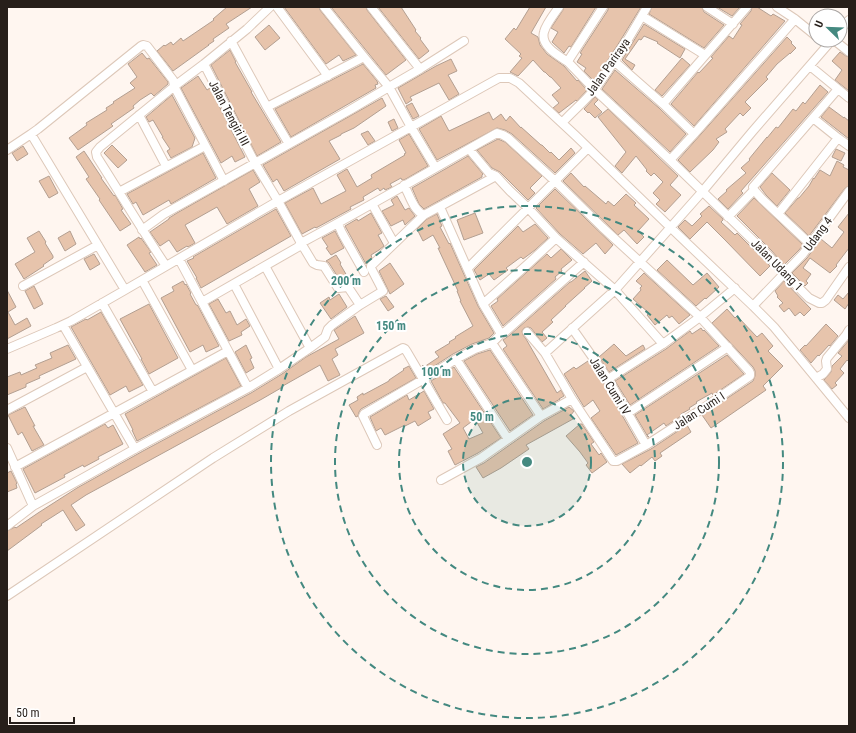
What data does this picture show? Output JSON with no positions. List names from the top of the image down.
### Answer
{
  "streets": {
    "street": [
      "Jalan Pariraya",
      "Jalan Tengiri III",
      "Udang 4",
      "Jalan Udang 1",
      "Jalan Cumi IV",
      "Jalan Cumi I"
    ]
  },
  "crossings": [
    ["Jalan Pariraya", "Jalan Udang 1"],
    ["Udang 4", "Jalan Udang 1"],
    ["Jalan Cumi IV", "Jalan Cumi I"]
  ],
  "scale_bar": "50 m",
  "north": "top left",
  "rings": [
    "200 m",
    "150 m",
    "100 m",
    "50 m"
  ]
}
